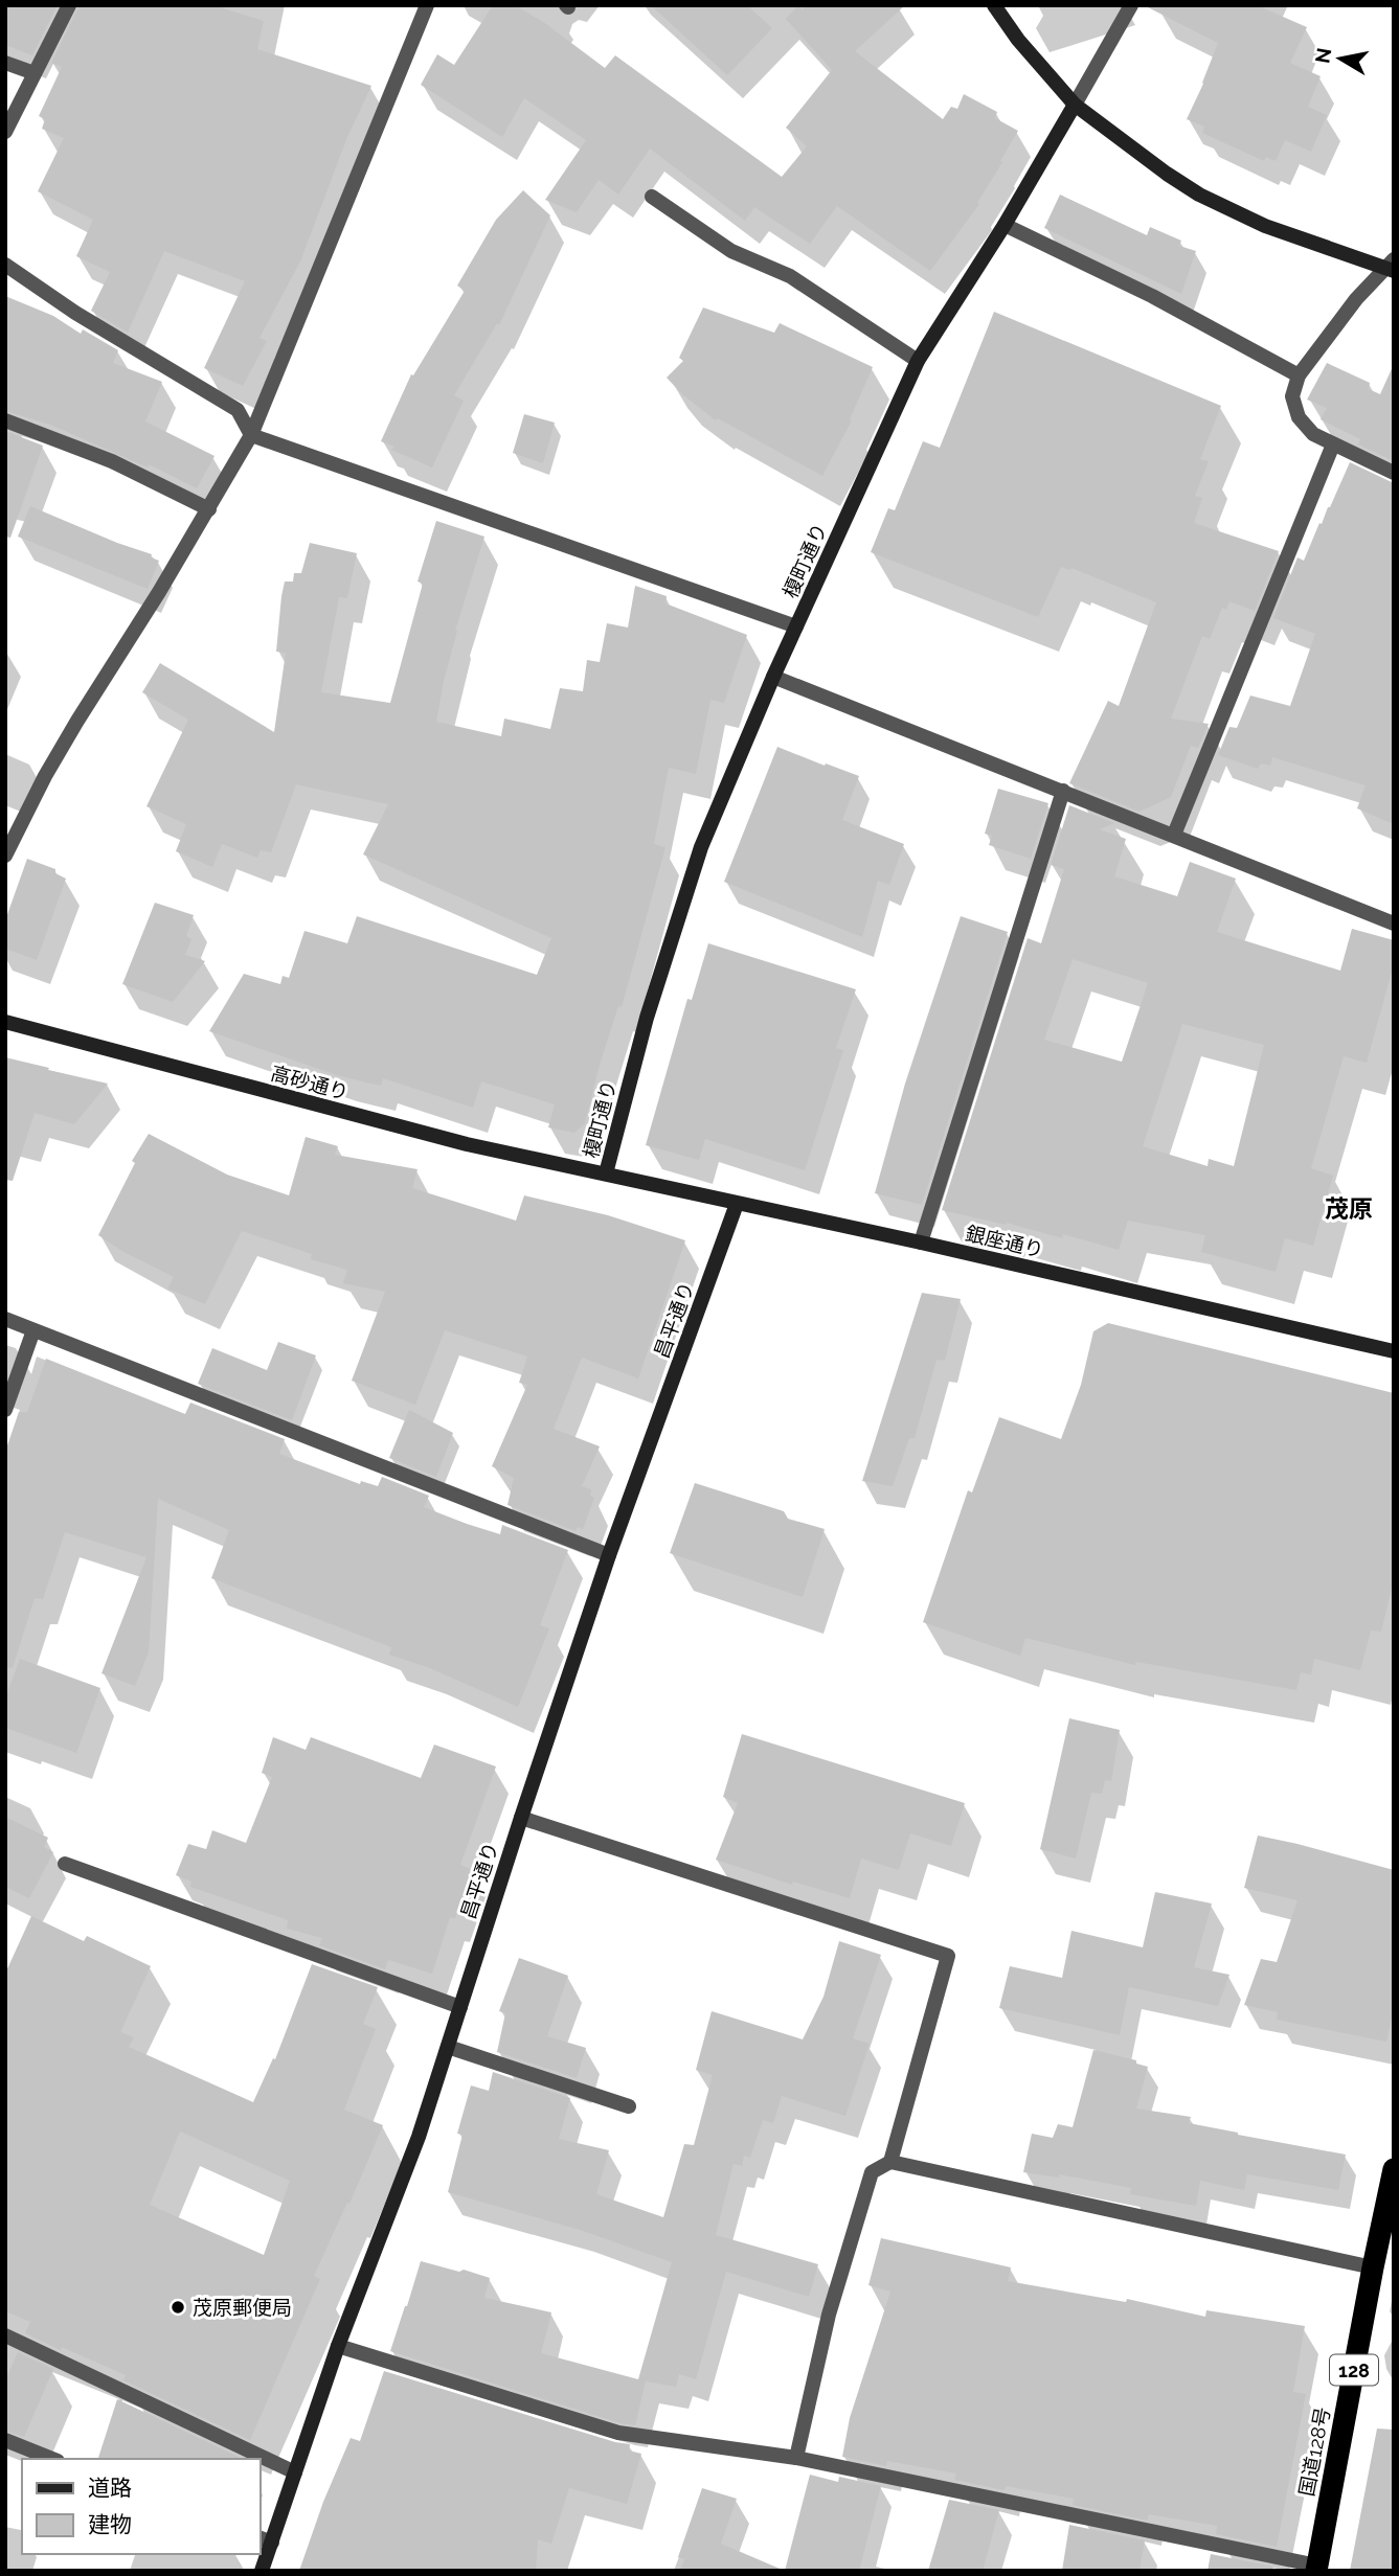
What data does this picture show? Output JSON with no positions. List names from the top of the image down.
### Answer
{
  "streets": {
    "highway": ["128", "国道128号"],
    "street": [
      "榎町通り",
      "高砂通り",
      "銀座通り",
      "昌平通り"
    ]
  },
  "crossings": [
    ["榎町通り", "高砂通り"],
    ["榎町通り", "銀座通り"],
    ["高砂通り", "銀座通り"],
    ["銀座通り", "昌平通り"]
  ],
  "districts": ["茂原"],
  "places": ["茂原郵便局"],
  "legend": ["道路", "建物"],
  "north": "left"
}
